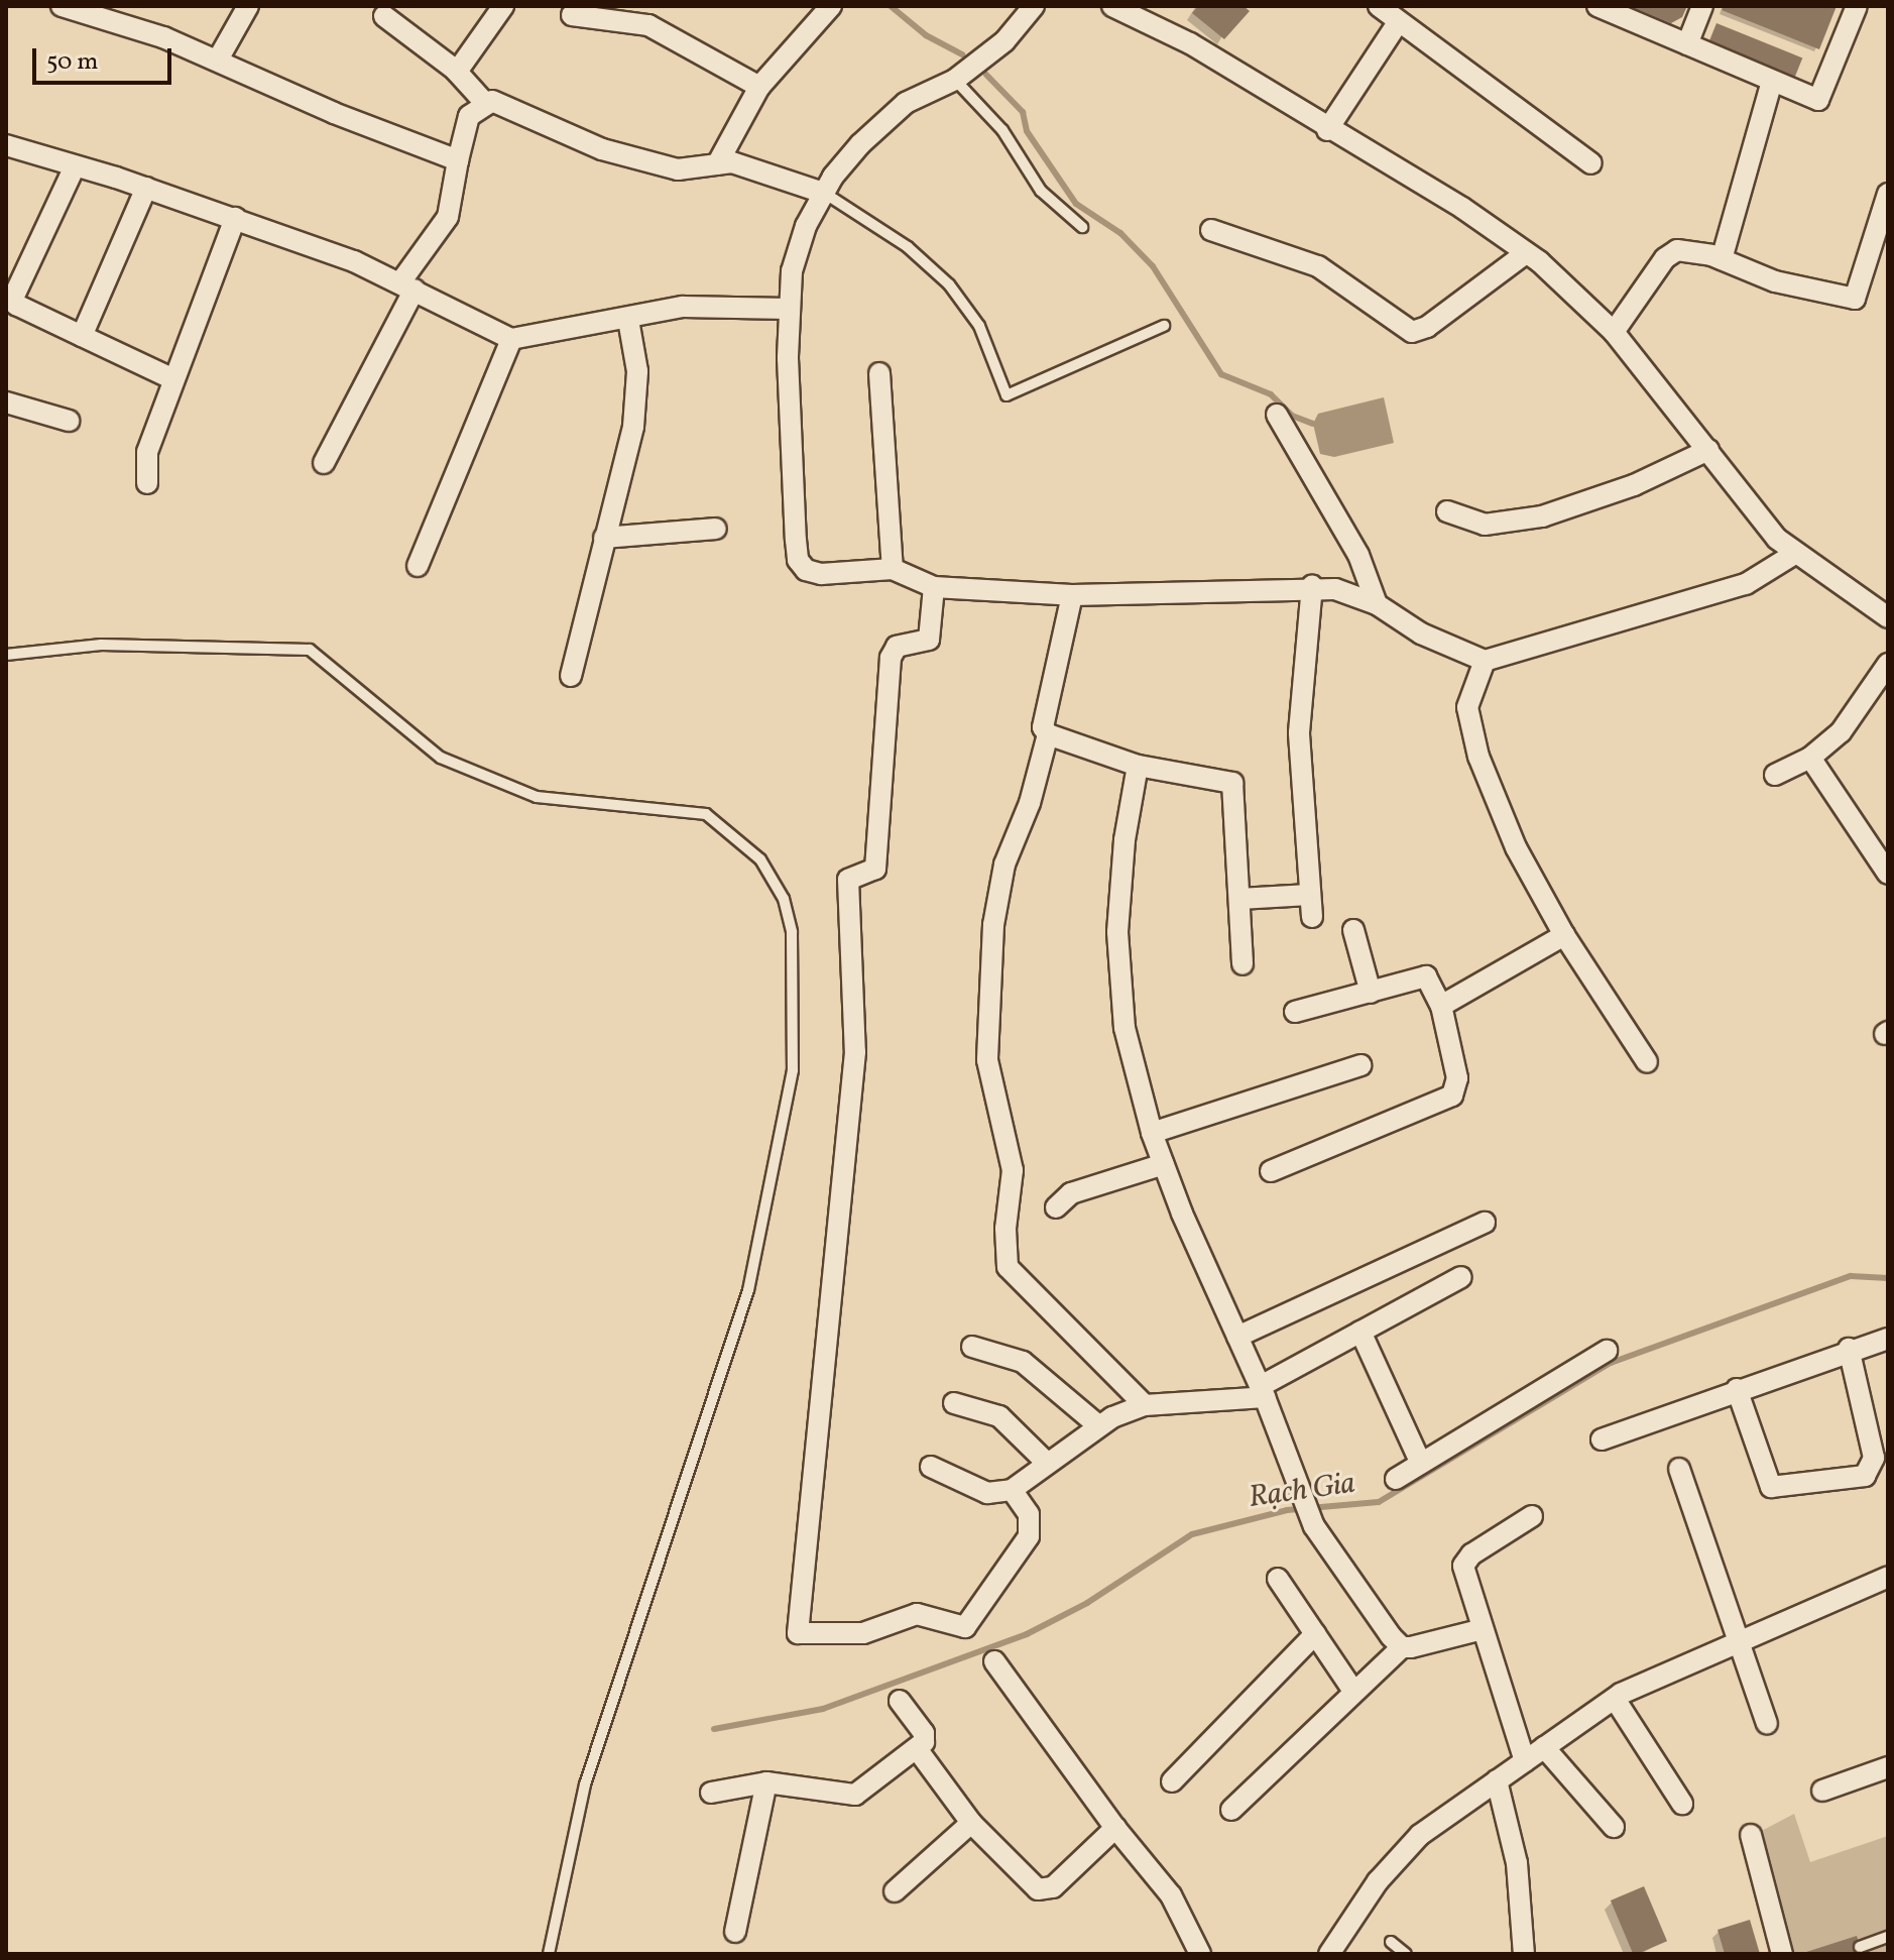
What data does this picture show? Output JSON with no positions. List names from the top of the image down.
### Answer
{
  "water": ["Rạch Gia"],
  "scale_bar": "50 m"
}
